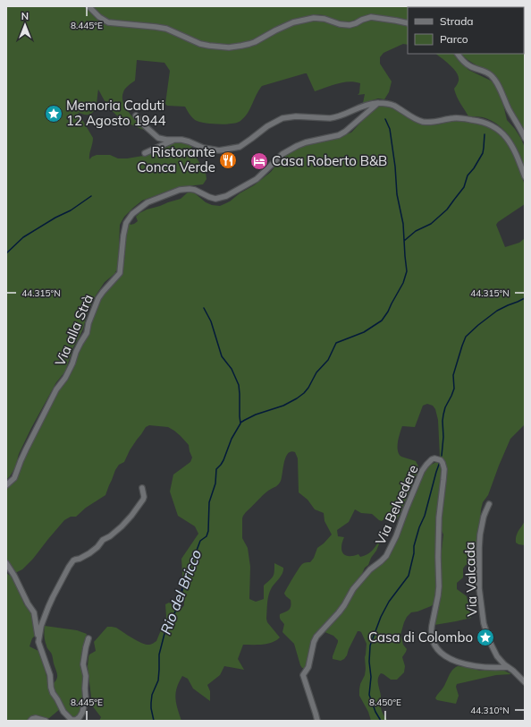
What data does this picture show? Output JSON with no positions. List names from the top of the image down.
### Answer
{
  "streets": {
    "street": ["Via alla Strà", "Via Belvedere", "Via Valcada"]
  },
  "crossings": [
    ["Via Belvedere", "Via Valcada"]
  ],
  "water": ["Rio del Bricco"],
  "places": {
    "place": ["Memoria Caduti 12 Agosto 1944", "Casa di Colombo"],
    "restaurant": ["Ristorante Conca Verde"],
    "hotel": ["Casa Roberto B&B"]
  },
  "legend": ["Strada", "Parco"],
  "north": "top",
  "coordinates": [
    "8.445°E",
    "44.315°N",
    "8.450°E",
    "44.310°N"
  ]
}
